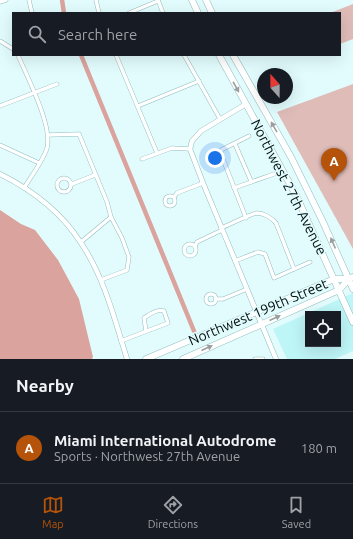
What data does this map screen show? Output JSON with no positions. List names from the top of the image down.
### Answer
{
  "streets": {
    "main road": ["Northwest 27th Avenue", "Northwest 199th Street"]
  },
  "crossings": [
    ["Northwest 27th Avenue", "Northwest 199th Street"]
  ],
  "north": "top",
  "page": {
    "search": "Search here",
    "pins": "A",
    "heading": "Nearby",
    "list": [
      {
        "mark": "A",
        "name": "Miami International Autodrome",
        "note": "Sports · Northwest 27th Avenue",
        "value": "180 m"
      }
    ],
    "nav": ["Map", "Directions", "Saved"]
  }
}
